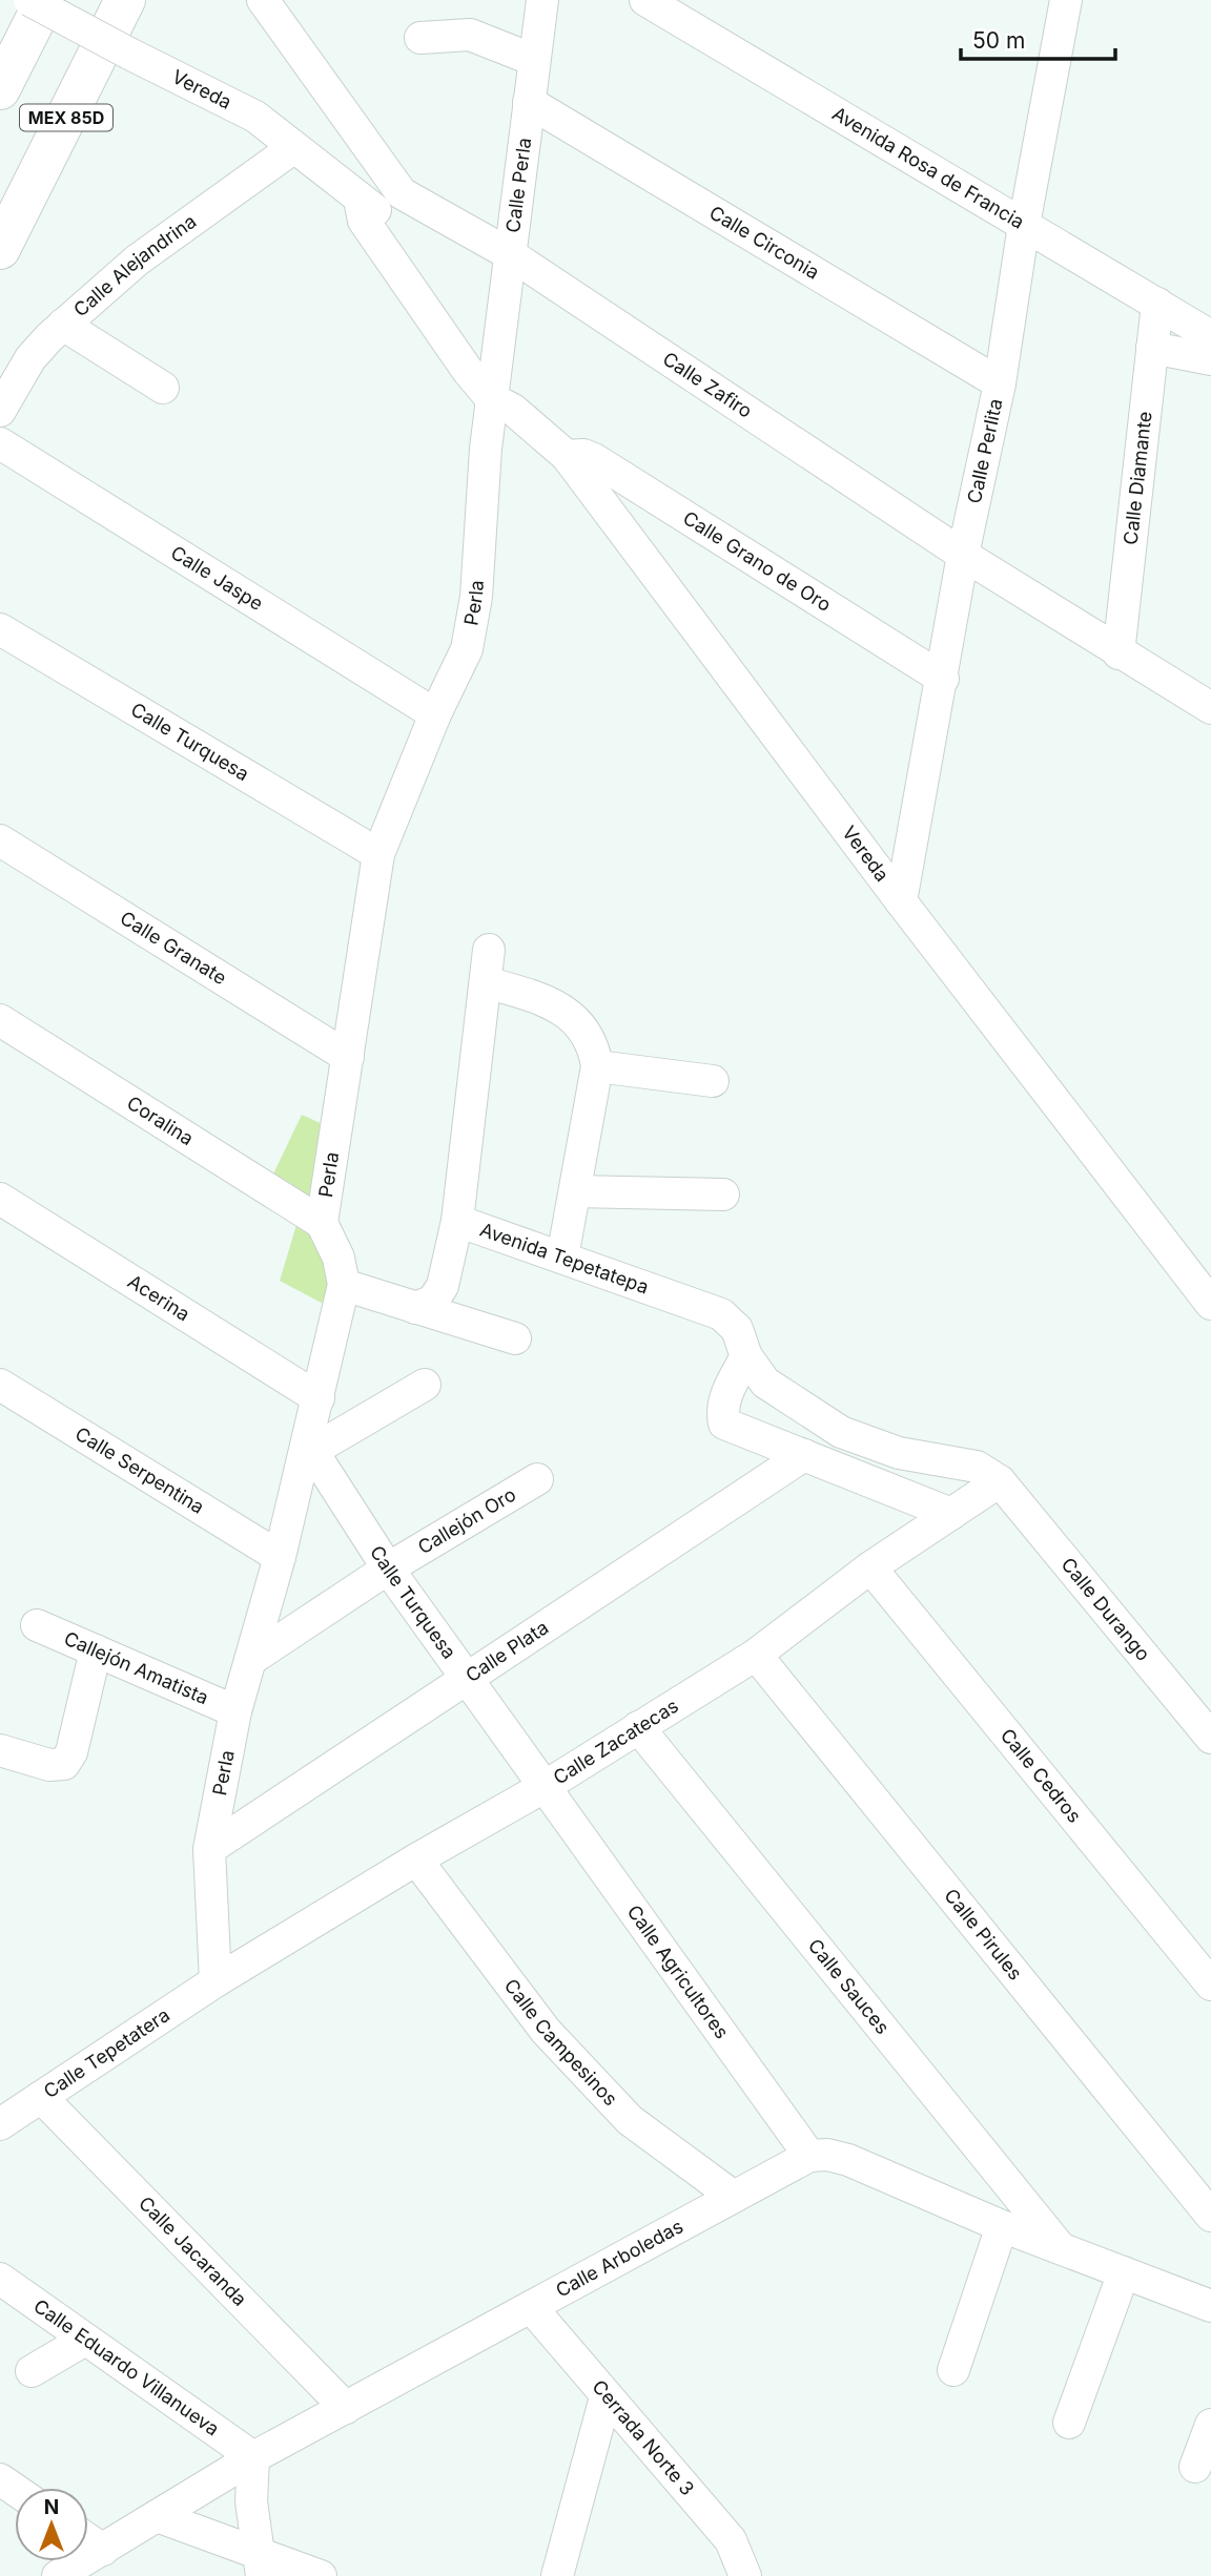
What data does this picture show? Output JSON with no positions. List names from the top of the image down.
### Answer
{
  "streets": {
    "highway": ["MEX 85D"],
    "street": [
      "Vereda",
      "Avenida Rosa de Francia",
      "Calle Perla",
      "Calle Circonia",
      "Calle Alejandrina",
      "Calle Zafiro",
      "Calle Perlita",
      "Calle Diamante",
      "Calle Grano de Oro",
      "Calle Jaspe",
      "Perla",
      "Calle Turquesa",
      "Calle Granate",
      "Coralina",
      "Avenida Tepetatepa",
      "Acerina",
      "Calle Serpentina",
      "Callejón Oro",
      "Calle Durango",
      "Calle Plata",
      "Callejón Amatista",
      "Calle Zacatecas",
      "Calle Cedros",
      "Calle Pirules",
      "Calle Agricultores",
      "Calle Sauces",
      "Calle Campesinos",
      "Calle Tepetatera",
      "Calle Jacaranda",
      "Calle Arboledas",
      "Calle Eduardo Villanueva",
      "Cerrada Norte 3"
    ]
  },
  "crossings": [
    ["Vereda", "Calle Perla"],
    ["Vereda", "Calle Alejandrina"],
    ["Vereda", "Calle Zafiro"],
    ["Vereda", "Calle Perlita"],
    ["Vereda", "Calle Grano de Oro"],
    ["Vereda", "Perla"],
    ["Avenida Rosa de Francia", "Calle Perlita"],
    ["Avenida Rosa de Francia", "Calle Diamante"],
    ["Calle Perla", "Calle Circonia"],
    ["Calle Perla", "Calle Zafiro"],
    ["Calle Perla", "Perla"],
    ["Calle Circonia", "Calle Perlita"],
    ["Calle Zafiro", "Calle Perlita"],
    ["Calle Zafiro", "Calle Diamante"],
    ["Calle Perlita", "Calle Grano de Oro"],
    ["Calle Jaspe", "Perla"],
    ["Perla", "Calle Turquesa"],
    ["Perla", "Calle Granate"],
    ["Perla", "Coralina"],
    ["Perla", "Acerina"],
    ["Perla", "Calle Serpentina"],
    ["Perla", "Callejón Oro"],
    ["Perla", "Calle Plata"],
    ["Perla", "Callejón Amatista"],
    ["Perla", "Calle Zacatecas"],
    ["Perla", "Calle Tepetatera"],
    ["Calle Turquesa", "Callejón Oro"],
    ["Calle Turquesa", "Calle Plata"],
    ["Calle Turquesa", "Calle Zacatecas"],
    ["Calle Turquesa", "Calle Agricultores"],
    ["Avenida Tepetatepa", "Calle Durango"],
    ["Avenida Tepetatepa", "Calle Zacatecas"],
    ["Calle Durango", "Calle Zacatecas"],
    ["Calle Zacatecas", "Calle Cedros"],
    ["Calle Zacatecas", "Calle Pirules"],
    ["Calle Zacatecas", "Calle Agricultores"],
    ["Calle Zacatecas", "Calle Sauces"],
    ["Calle Zacatecas", "Calle Campesinos"],
    ["Calle Zacatecas", "Calle Tepetatera"],
    ["Calle Agricultores", "Calle Arboledas"],
    ["Calle Campesinos", "Calle Arboledas"],
    ["Calle Tepetatera", "Calle Jacaranda"],
    ["Calle Jacaranda", "Calle Arboledas"],
    ["Calle Arboledas", "Calle Eduardo Villanueva"],
    ["Calle Arboledas", "Cerrada Norte 3"]
  ],
  "scale_bar": "50 m",
  "north": "top"
}
